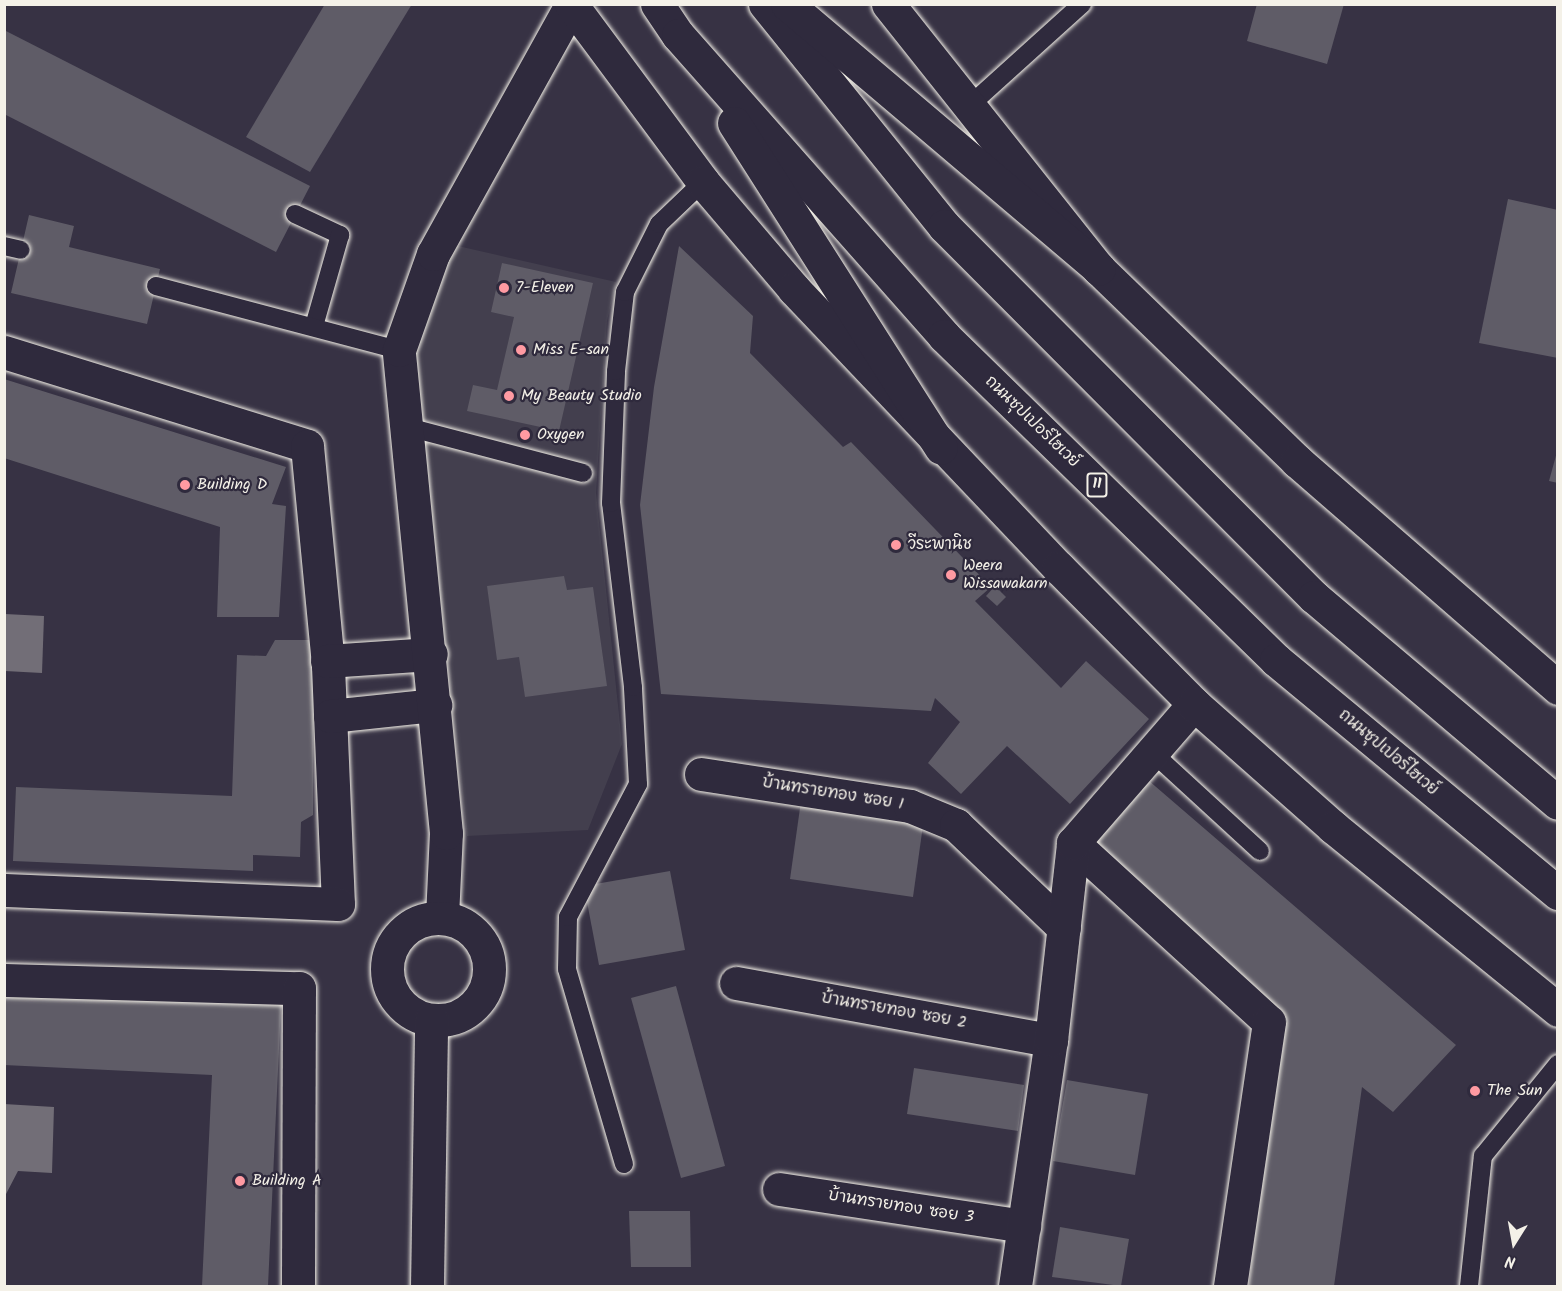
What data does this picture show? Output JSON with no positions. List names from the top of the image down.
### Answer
{
  "streets": {
    "main road": [
      "ถนนซุปเปอร์ไฮเวย์",
      "11",
      "บ้านทรายทอง ซอย 1",
      "บ้านทรายทอง ซอย 2",
      "บ้านทรายทอง ซอย 3"
    ]
  },
  "places": [
    "7-Eleven",
    "Miss E-san",
    "My Beauty Studio",
    "Oxygen",
    "Building D",
    "วีระพานิช",
    "Weera Wissawakarn",
    "The Sun",
    "Building A"
  ],
  "north": "bottom"
}
